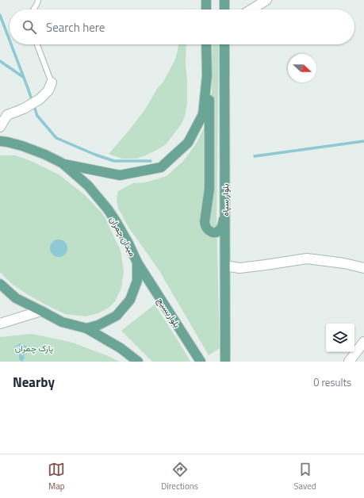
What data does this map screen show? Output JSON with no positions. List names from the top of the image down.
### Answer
{
  "streets": {
    "main road": ["بلوار سپاه", "میدان چمران", "بلواربسیج"]
  },
  "crossings": [
    ["میدان چمران", "بلواربسیج"]
  ],
  "parks": ["پارک چمران"],
  "north": "right",
  "page": {
    "search": "Search here",
    "heading": ["Nearby", "0 results"],
    "nav": ["Map", "Directions", "Saved"]
  }
}
